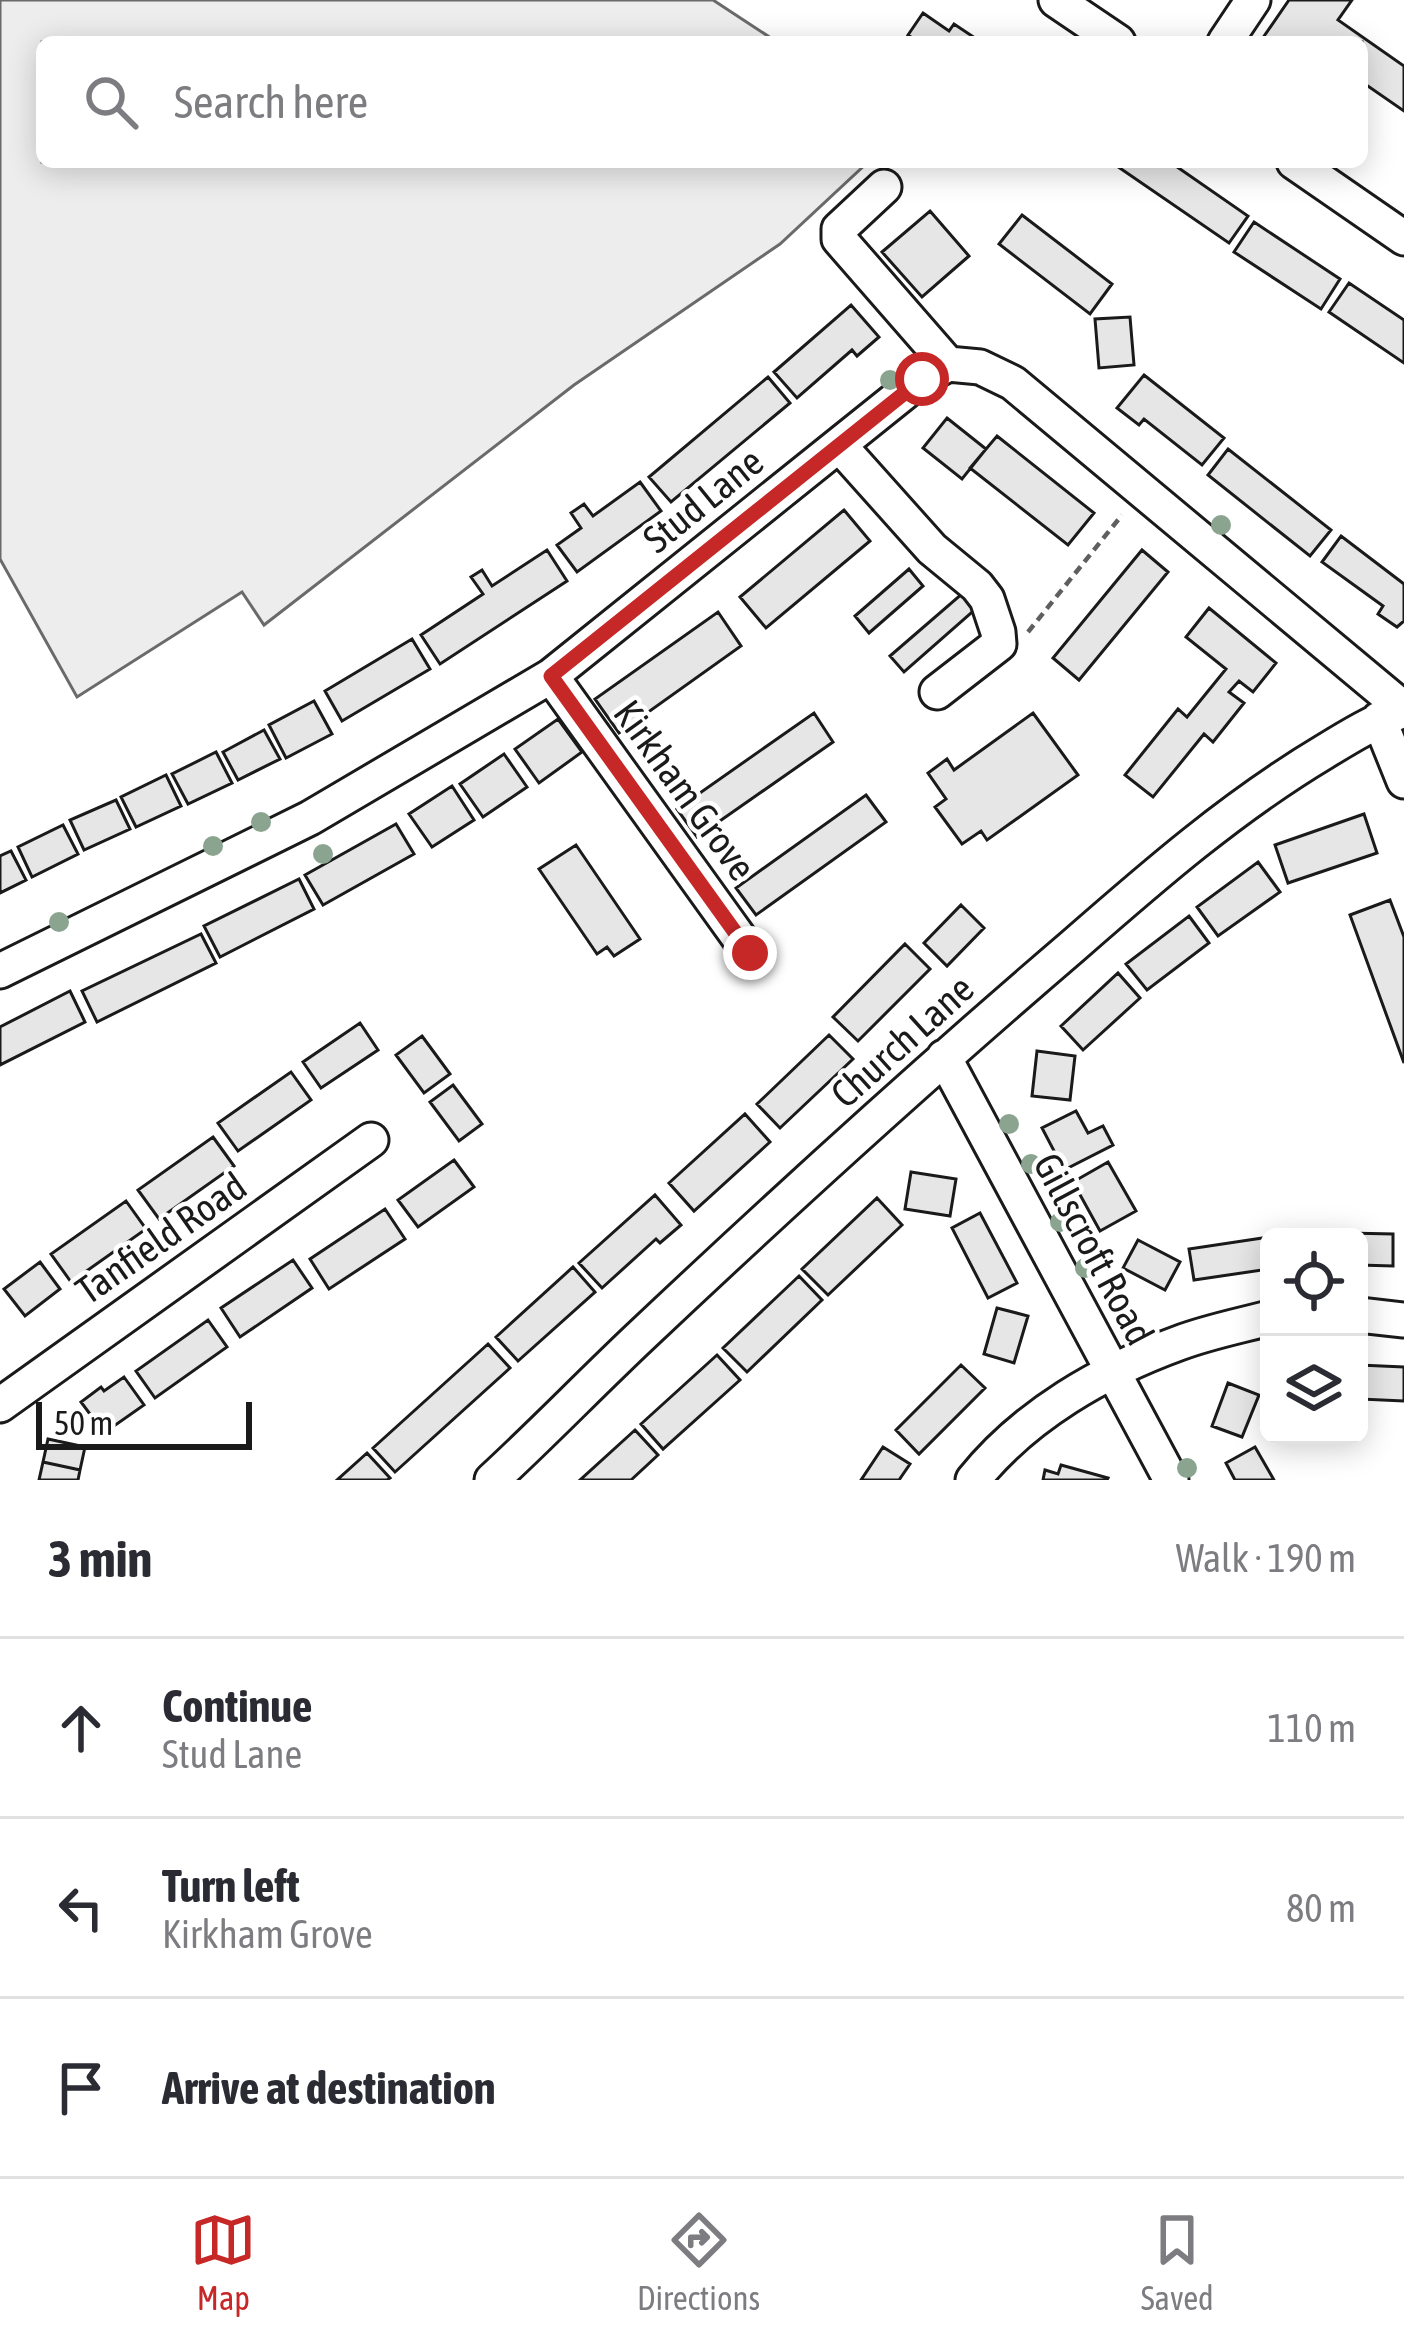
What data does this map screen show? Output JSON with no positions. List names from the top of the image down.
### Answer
{
  "streets": {
    "street": [
      "Stud Lane",
      "Kirkham Grove",
      "Church Lane",
      "Tanfield Road",
      "Gillscroft Road"
    ]
  },
  "crossings": [
    ["Stud Lane", "Kirkham Grove"],
    ["Church Lane", "Gillscroft Road"]
  ],
  "scale_bar": "50 m",
  "page": {
    "search": "Search here",
    "scale": "50 m",
    "heading": ["3 min", "Walk · 190 m"],
    "list": [
      ["Continue", "Stud Lane", "110 m"],
      ["Turn left", "Kirkham Grove", "80 m"],
      "Arrive at destination"
    ],
    "nav": ["Map", "Directions", "Saved"]
  }
}
